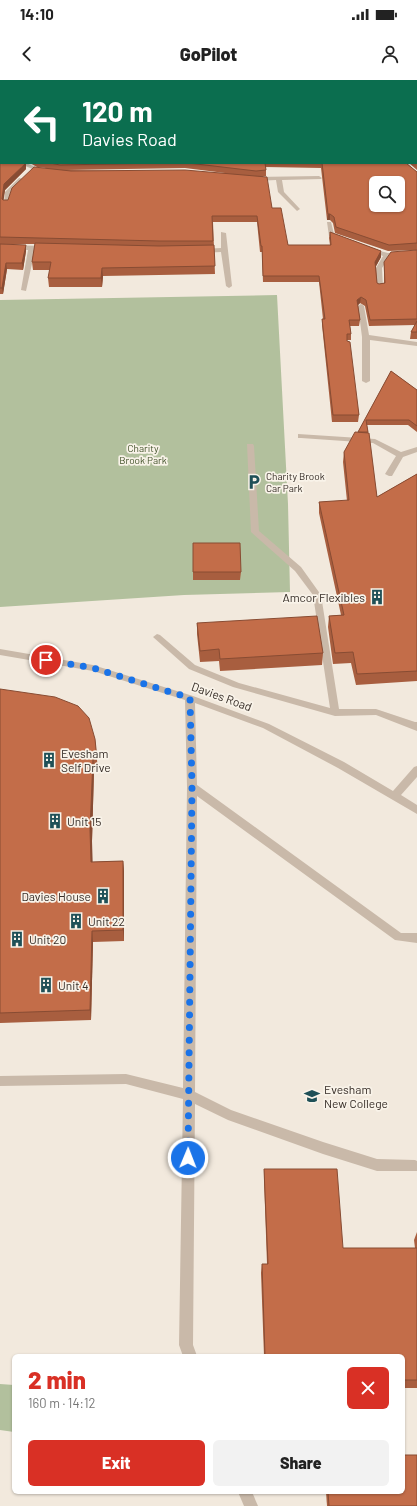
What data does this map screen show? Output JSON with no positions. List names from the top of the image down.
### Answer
{
  "streets": {
    "street": ["Davies Road"]
  },
  "parks": ["Charity Brook Park"],
  "places": {
    "parking": ["Charity Brook Car Park"],
    "building": [
      "Amcor Flexibles",
      "Evesham Self Drive",
      "Unit 15",
      "Davies House",
      "Unit 22",
      "Unit 20",
      "Unit 4"
    ],
    "school or university": ["Evesham New College"]
  },
  "page": {
    "status": "14:10",
    "header": "GoPilot",
    "turn": ["120 m", "Davies Road"],
    "heading": ["2 min", "160 m · 14:12"],
    "buttons": ["Exit", "Share"]
  }
}
